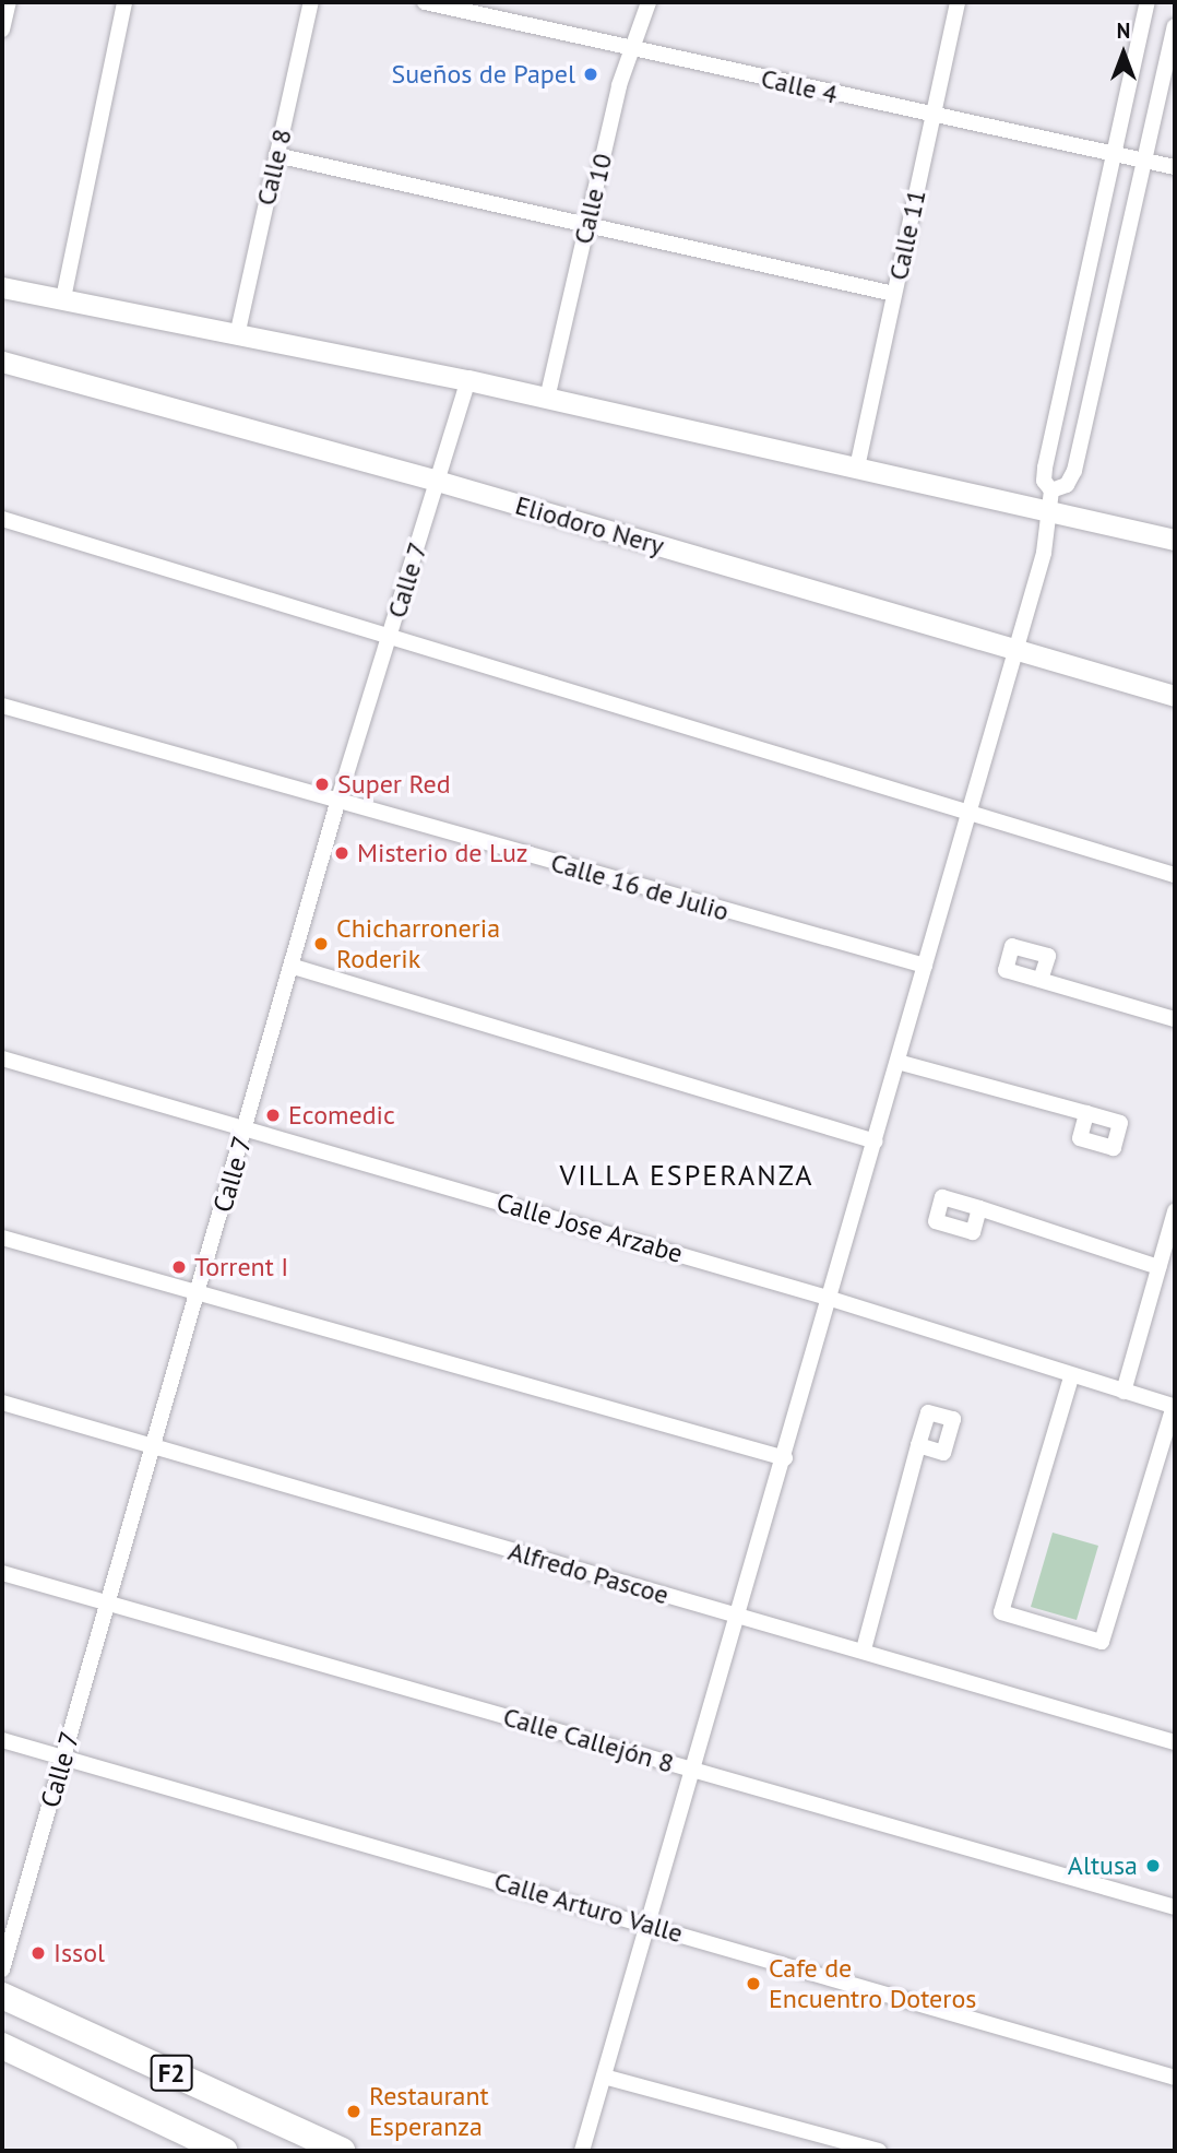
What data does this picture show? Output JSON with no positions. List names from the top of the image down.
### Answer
{
  "streets": {
    "highway": ["F2"],
    "street": [
      "Calle 4",
      "Calle 8",
      "Calle 10",
      "Calle 11",
      "Eliodoro Nery",
      "Calle 7",
      "Calle 16 de Julio",
      "Calle Jose Arzabe",
      "Alfredo Pascoe",
      "Calle Callejón 8",
      "Calle Arturo Valle"
    ]
  },
  "crossings": [
    ["Calle 4", "Calle 10"],
    ["Calle 4", "Calle 11"],
    ["Eliodoro Nery", "Calle 7"],
    ["Calle 7", "Calle 16 de Julio"],
    ["Calle 7", "Calle Jose Arzabe"],
    ["Calle 7", "Alfredo Pascoe"],
    ["Calle 7", "Calle Callejón 8"],
    ["Calle 7", "Calle Arturo Valle"]
  ],
  "districts": ["VILLA ESPERANZA"],
  "places": [
    "Sueños de Papel",
    "Super Red",
    "Misterio de Luz",
    "Chicharroneria Roderik",
    "Ecomedic",
    "Torrent I",
    "Altusa",
    "Issol",
    "Cafe de Encuentro Doteros",
    "Restaurant Esperanza"
  ],
  "north": "top"
}
